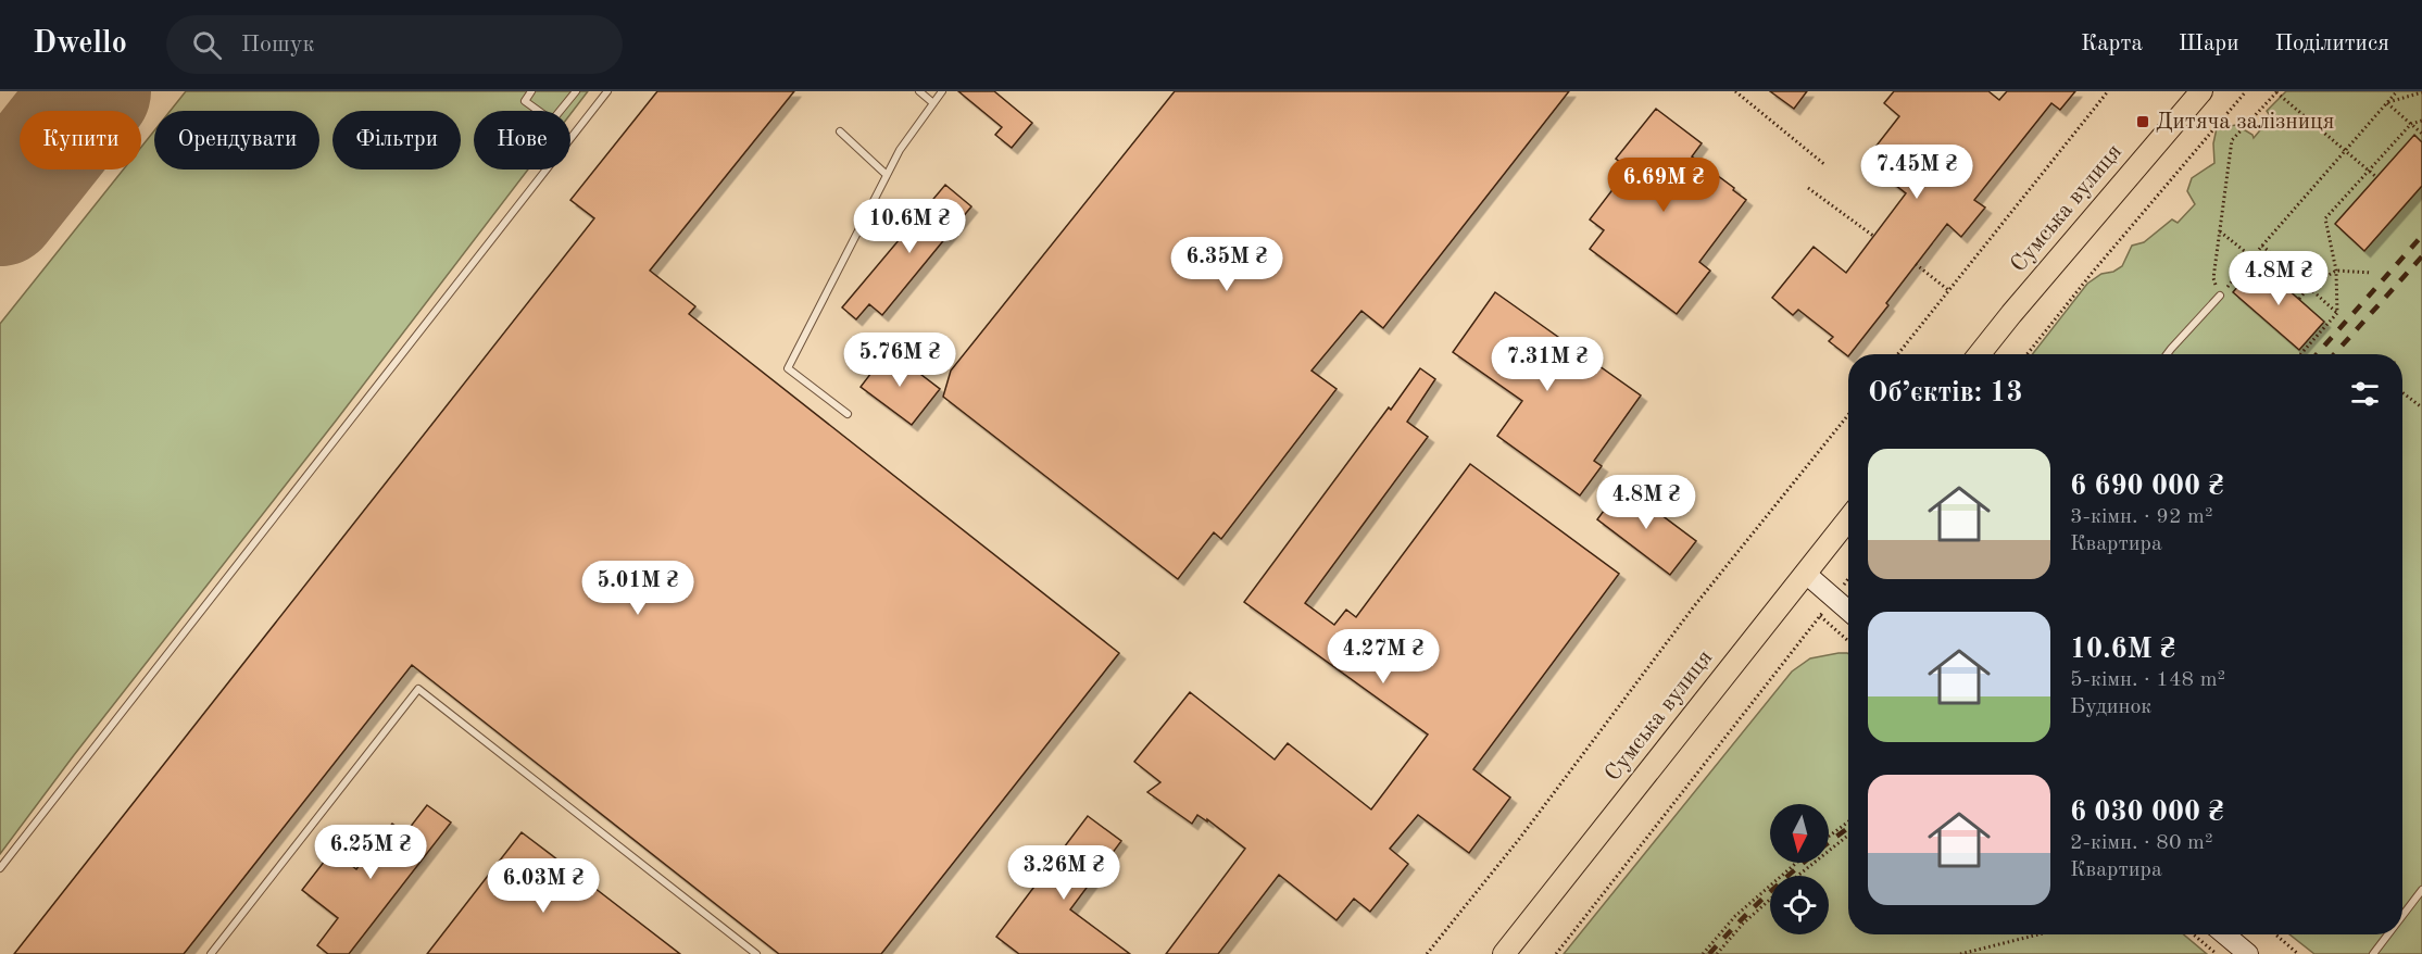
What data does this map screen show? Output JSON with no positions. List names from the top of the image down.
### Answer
{
  "streets": {
    "main road": ["Сумська вулиця"]
  },
  "places": {
    "transit": ["Дитяча залізниця"]
  },
  "north": "bottom",
  "page": {
    "header": "Dwello",
    "search": "Пошук",
    "nav": ["Карта", "Шари", "Поділитися"],
    "chip": [
      "Купити",
      "Орендувати",
      "Фільтри",
      "Нове"
    ],
    "price": [
      "7.45M ₴",
      "6.69M ₴",
      "10.6M ₴",
      "6.35M ₴",
      "4.8M ₴",
      "5.76M ₴",
      "7.31M ₴",
      "4.8M ₴",
      "5.01M ₴",
      "4.27M ₴",
      "6.25M ₴",
      "3.26M ₴",
      "6.03M ₴"
    ],
    "heading": "Об’єктів: 13",
    "list": [
      {
        "name": "6 690 000 ₴",
        "note": "3-кімн. · 92 m² · Квартира"
      },
      {
        "name": "10.6M ₴",
        "note": "5-кімн. · 148 m² · Будинок"
      },
      {
        "name": "6 030 000 ₴",
        "note": "2-кімн. · 80 m² · Квартира"
      }
    ]
  }
}
